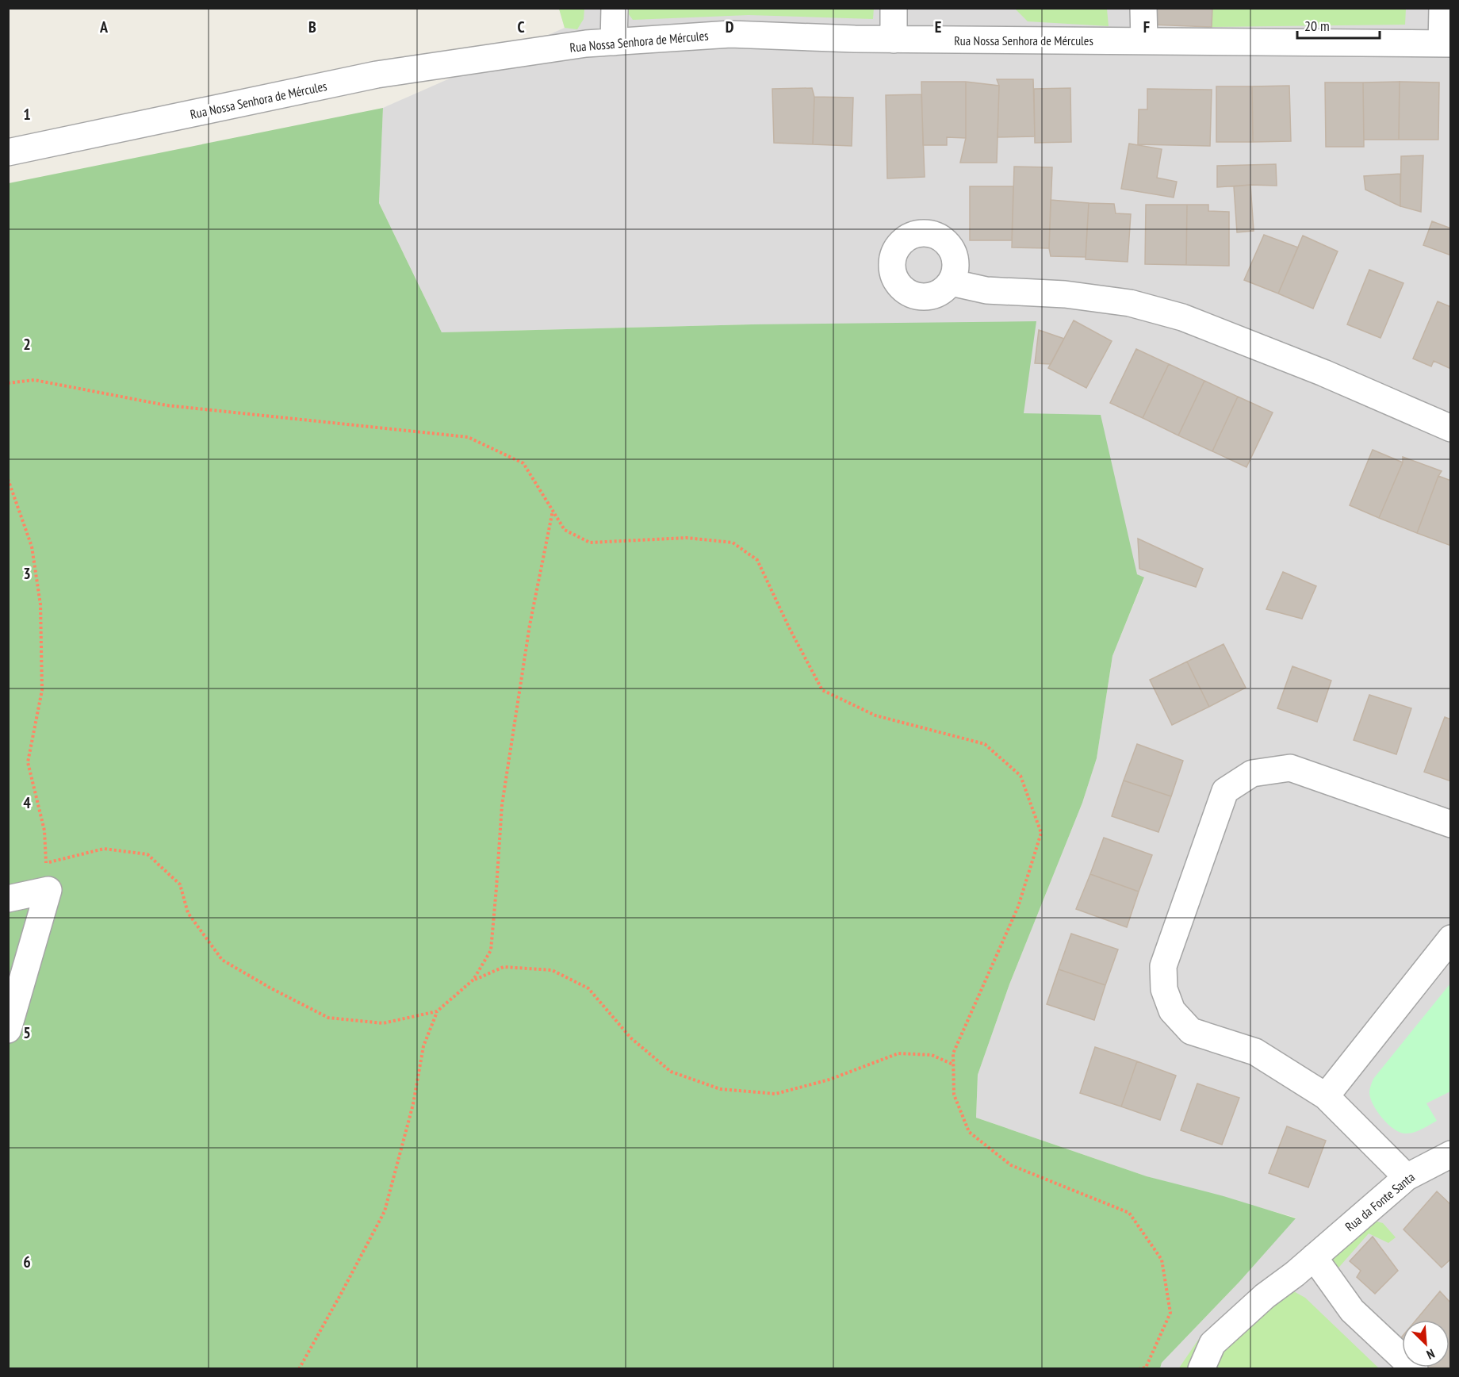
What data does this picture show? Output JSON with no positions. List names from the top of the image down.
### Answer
{
  "streets": {
    "street": ["Rua Nossa Senhora de Mércules", "Rua da Fonte Santa"]
  },
  "scale_bar": "20 m",
  "north": "bottom right",
  "grid": {
    "columns": [
      "A",
      "B",
      "C",
      "D",
      "E",
      "F"
    ],
    "rows": [
      "1",
      "2",
      "3",
      "4",
      "5",
      "6"
    ]
  }
}
